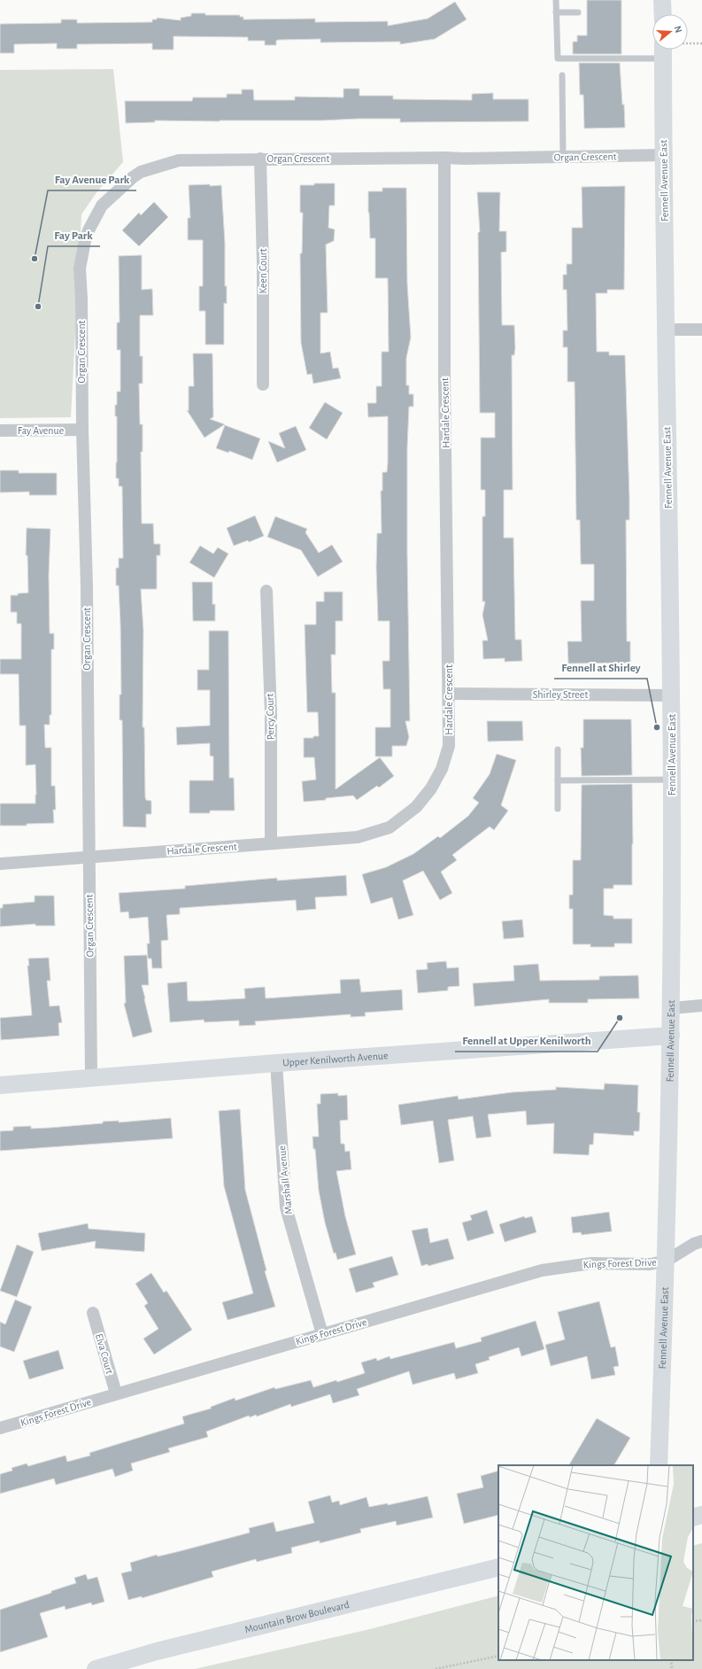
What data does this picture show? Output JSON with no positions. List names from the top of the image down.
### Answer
{
  "streets": {
    "main road": ["Fennell Avenue East", "Upper Kenilworth Avenue", "Mountain Brow Boulevard"],
    "street": [
      "Organ Crescent",
      "Keen Court",
      "Hardale Crescent",
      "Fay Avenue",
      "Shirley Street",
      "Percy Court",
      "Marshall Avenue",
      "Kings Forest Drive",
      "Elva Court"
    ]
  },
  "crossings": [
    ["Organ Crescent", "Fennell Avenue East"],
    ["Organ Crescent", "Keen Court"],
    ["Organ Crescent", "Hardale Crescent"],
    ["Organ Crescent", "Fay Avenue"],
    ["Organ Crescent", "Upper Kenilworth Avenue"],
    ["Fennell Avenue East", "Shirley Street"],
    ["Fennell Avenue East", "Upper Kenilworth Avenue"],
    ["Fennell Avenue East", "Kings Forest Drive"],
    ["Hardale Crescent", "Shirley Street"],
    ["Hardale Crescent", "Percy Court"],
    ["Upper Kenilworth Avenue", "Marshall Avenue"],
    ["Marshall Avenue", "Kings Forest Drive"],
    ["Kings Forest Drive", "Elva Court"]
  ],
  "places": [
    "Fay Avenue Park",
    "Fay Park",
    "Fennell at Shirley",
    "Fennell at Upper Kenilworth"
  ],
  "north": "right"
}
